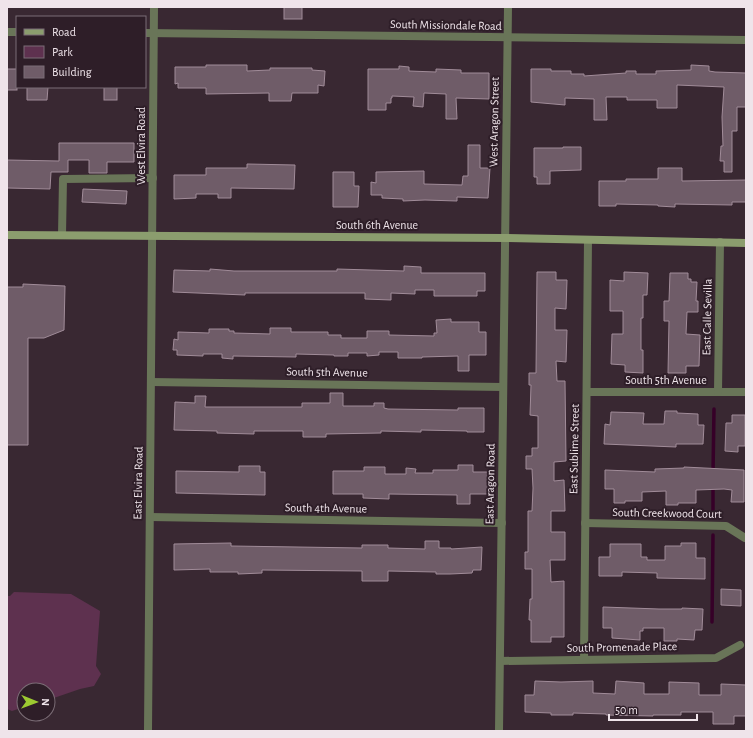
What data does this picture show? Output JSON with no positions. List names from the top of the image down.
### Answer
{
  "streets": {
    "street": [
      "South Missiondale Road",
      "West Aragon Street",
      "West Elvira Road",
      "South 6th Avenue",
      "East Calle Sevilla",
      "South 5th Avenue",
      "East Sublime Street",
      "East Elvira Road",
      "East Aragon Road",
      "South 4th Avenue",
      "South Creekwood Court",
      "South Promenade Place"
    ]
  },
  "crossings": [
    ["South Missiondale Road", "West Aragon Street"],
    ["South Missiondale Road", "West Elvira Road"],
    ["West Aragon Street", "South 6th Avenue"],
    ["West Aragon Street", "East Aragon Road"],
    ["West Elvira Road", "South 6th Avenue"],
    ["West Elvira Road", "East Elvira Road"],
    ["South 6th Avenue", "East Calle Sevilla"],
    ["South 6th Avenue", "East Sublime Street"],
    ["South 6th Avenue", "East Elvira Road"],
    ["South 6th Avenue", "East Aragon Road"],
    ["East Calle Sevilla", "South 5th Avenue"],
    ["South 5th Avenue", "East Sublime Street"],
    ["South 5th Avenue", "East Elvira Road"],
    ["South 5th Avenue", "East Aragon Road"],
    ["East Sublime Street", "South Creekwood Court"],
    ["East Sublime Street", "South Promenade Place"],
    ["East Elvira Road", "South 4th Avenue"],
    ["East Aragon Road", "South 4th Avenue"],
    ["East Aragon Road", "South Promenade Place"]
  ],
  "legend": ["Road", "Park", "Building"],
  "scale_bar": "50 m",
  "north": "right"
}
